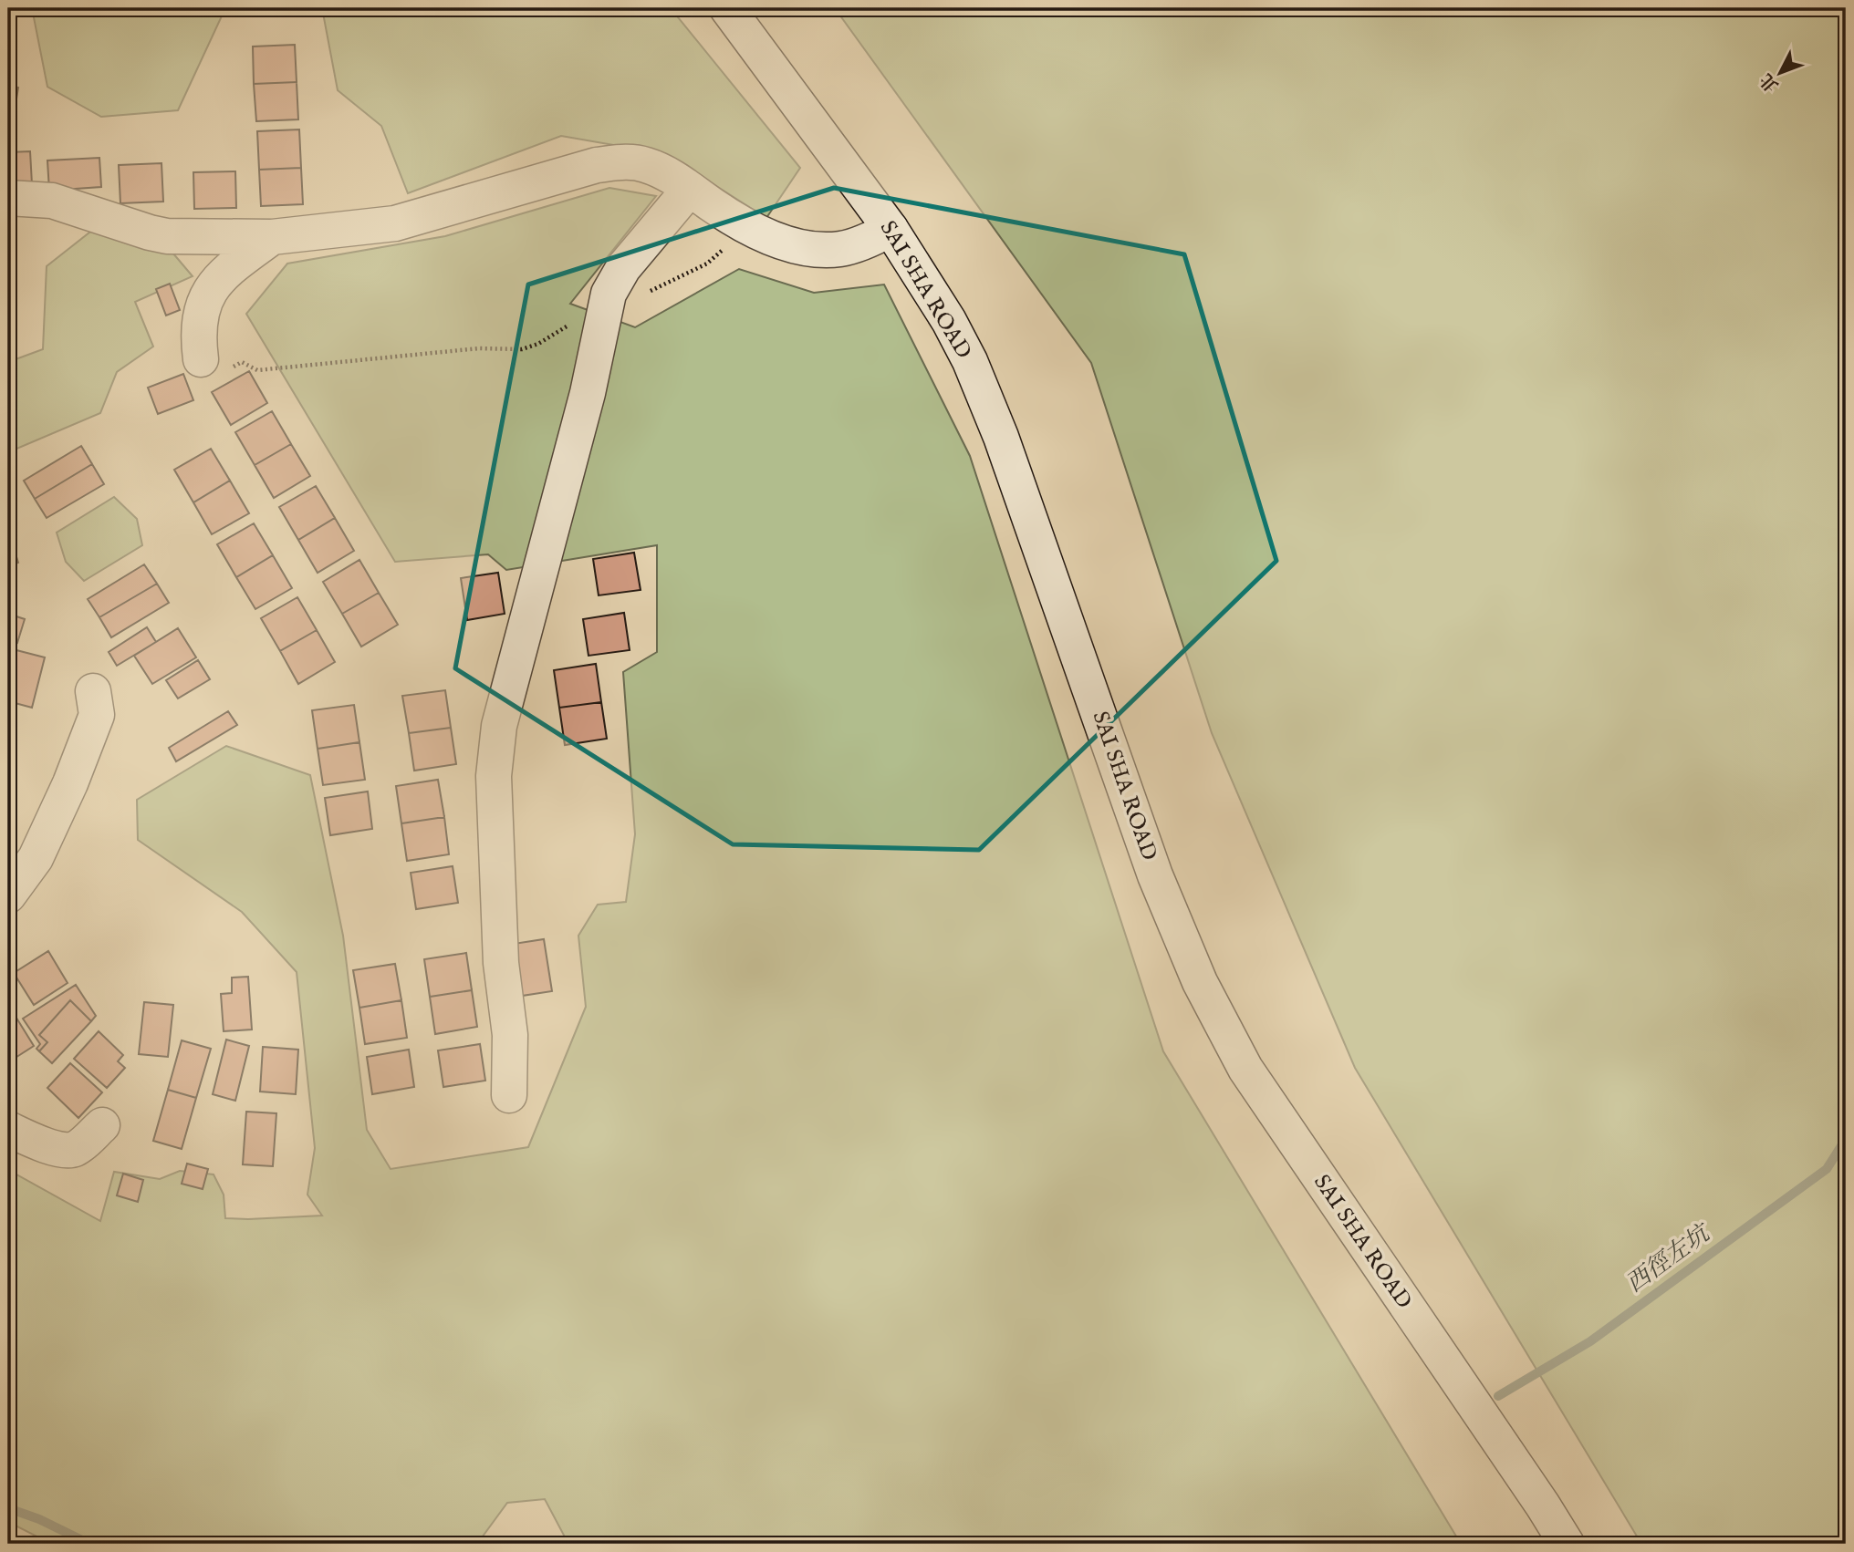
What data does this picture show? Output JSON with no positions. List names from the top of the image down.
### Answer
{
  "streets": {
    "street": ["SAI SHA ROAD"]
  },
  "water": ["西徑左坑"],
  "north": "bottom left"
}
